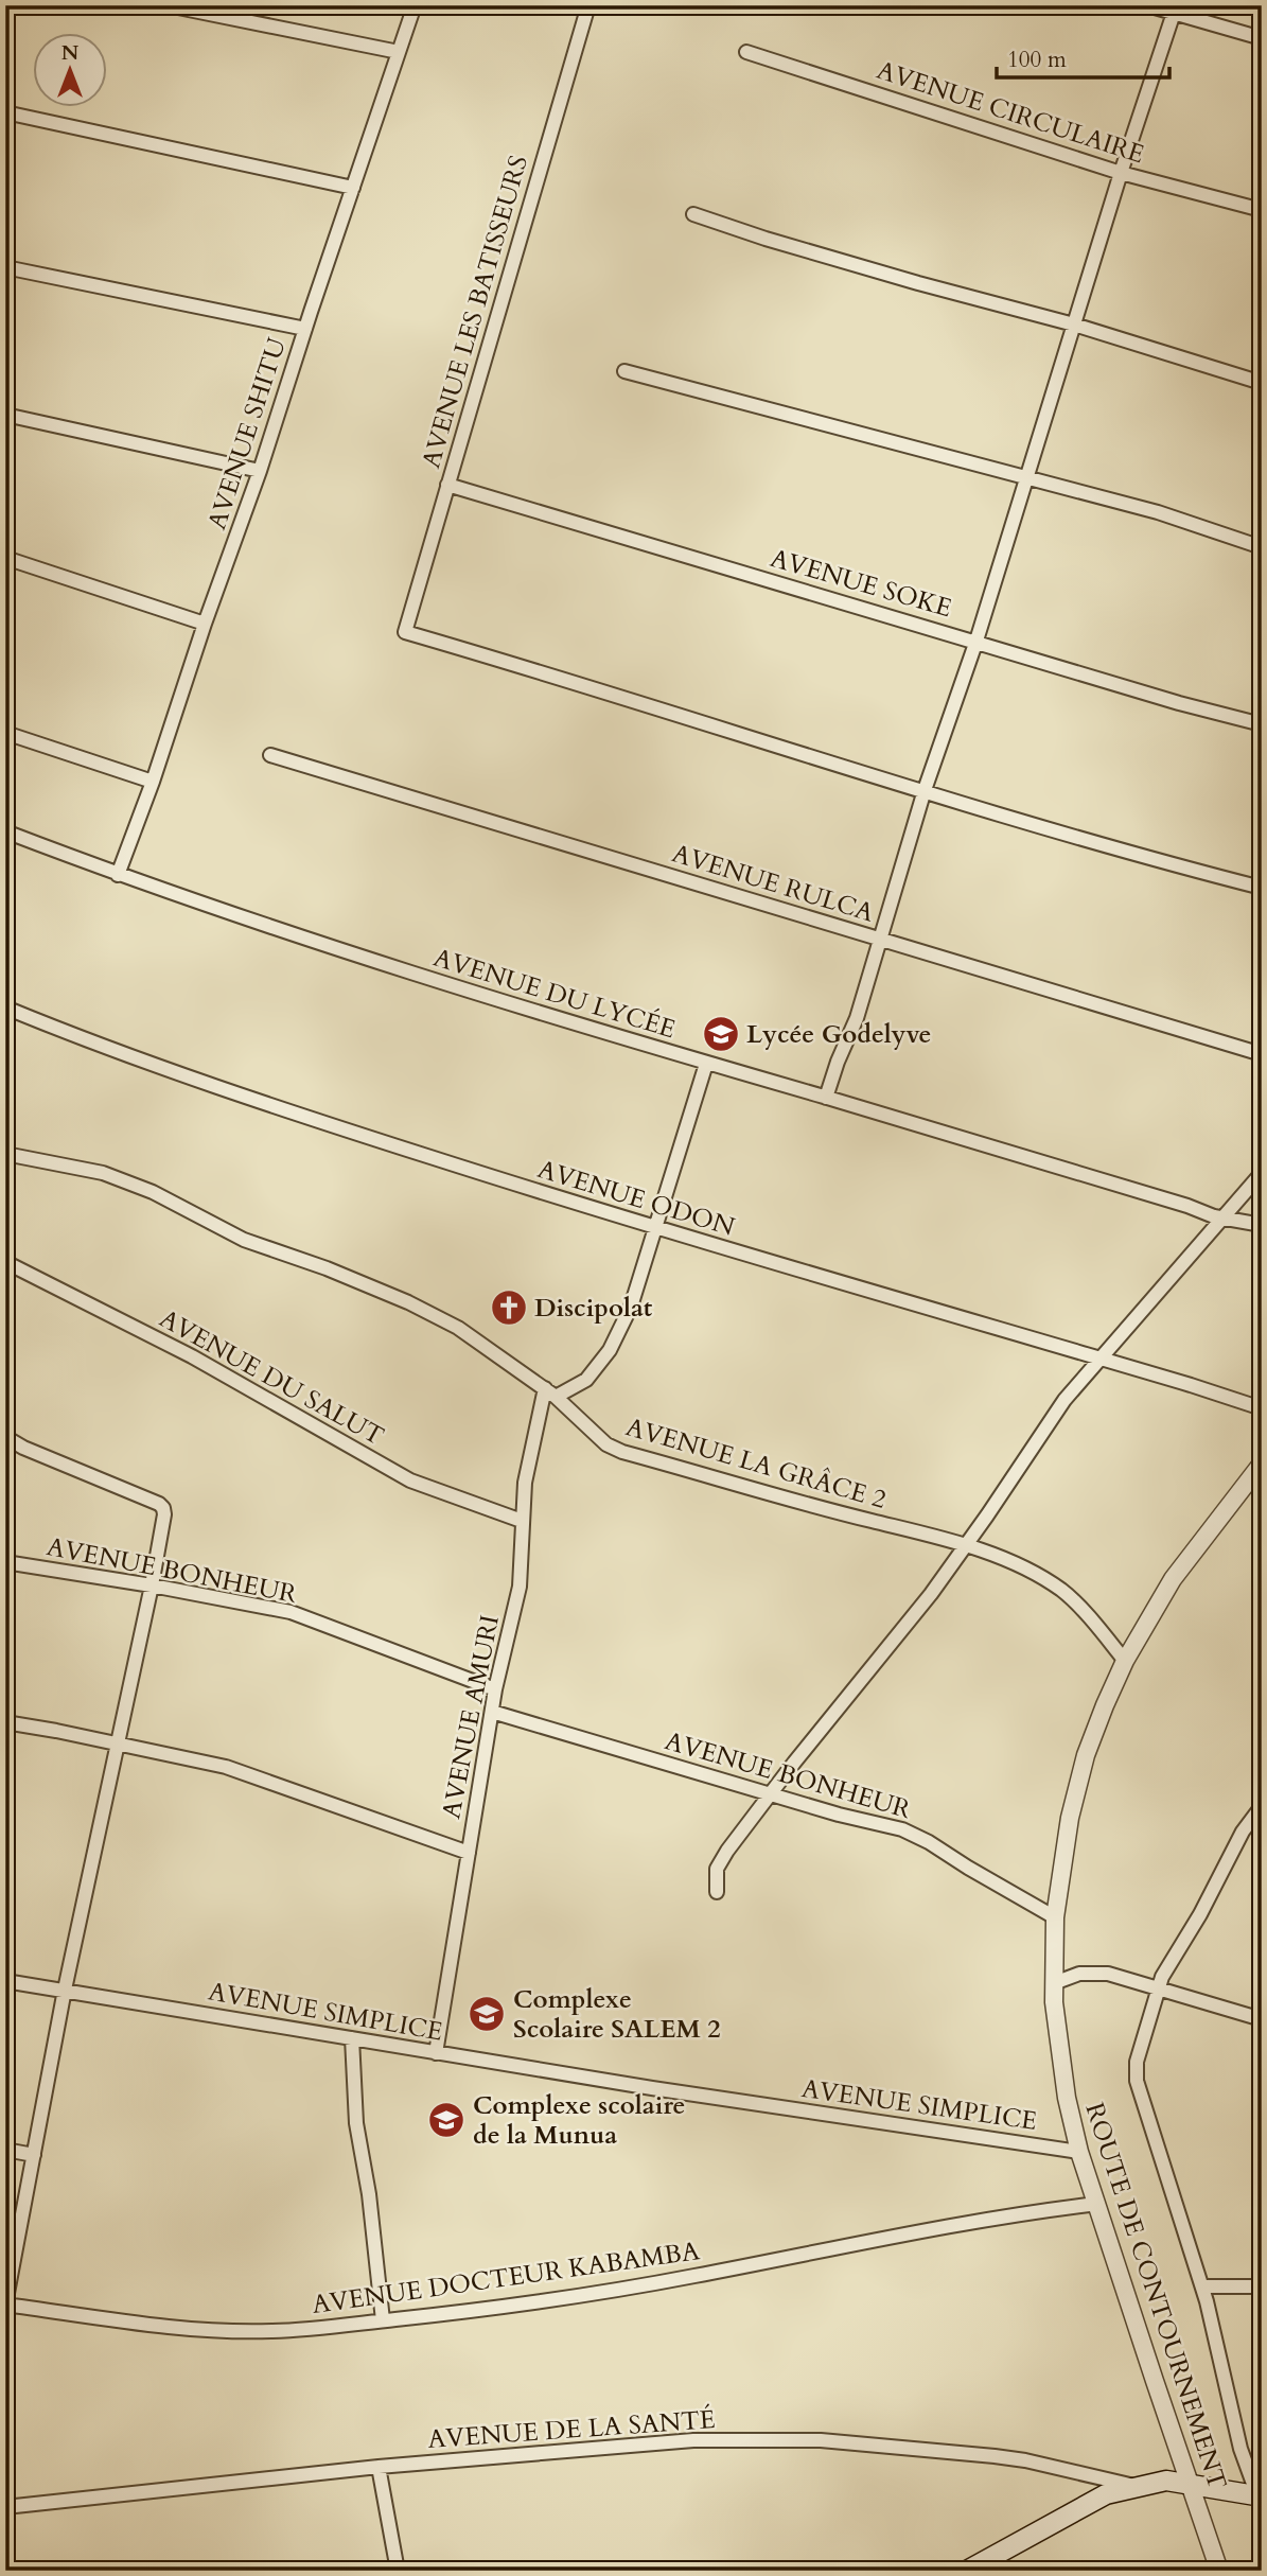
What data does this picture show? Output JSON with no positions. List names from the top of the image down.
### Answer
{
  "streets": {
    "street": [
      "AVENUE CIRCULAIRE",
      "AVENUE LES BATISSEURS",
      "AVENUE SHITU",
      "AVENUE SOKE",
      "AVENUE RULCA",
      "AVENUE DU LYCÉE",
      "AVENUE ODON",
      "AVENUE DU SALUT",
      "AVENUE LA GRÂCE 2",
      "AVENUE BONHEUR",
      "AVENUE AMURI",
      "AVENUE SIMPLICE",
      "AVENUE DOCTEUR KABAMBA",
      "ROUTE DE CONTOURNEMENT",
      "AVENUE DE LA SANTÉ"
    ]
  },
  "crossings": [
    ["AVENUE LES BATISSEURS", "AVENUE SOKE"],
    ["AVENUE SHITU", "AVENUE DU LYCÉE"],
    ["AVENUE DU SALUT", "AVENUE AMURI"],
    ["AVENUE LA GRÂCE 2", "AVENUE AMURI"],
    ["AVENUE LA GRÂCE 2", "ROUTE DE CONTOURNEMENT"],
    ["AVENUE BONHEUR", "AVENUE AMURI"],
    ["AVENUE BONHEUR", "ROUTE DE CONTOURNEMENT"],
    ["AVENUE AMURI", "AVENUE SIMPLICE"],
    ["AVENUE SIMPLICE", "ROUTE DE CONTOURNEMENT"],
    ["AVENUE DOCTEUR KABAMBA", "ROUTE DE CONTOURNEMENT"]
  ],
  "places": {
    "school or university": ["Lycée Godelyve", "Complexe Scolaire SALEM 2", "Complexe scolaire de la Munua"],
    "church": ["Discipolat"]
  },
  "scale_bar": "100 m",
  "north": "top"
}
